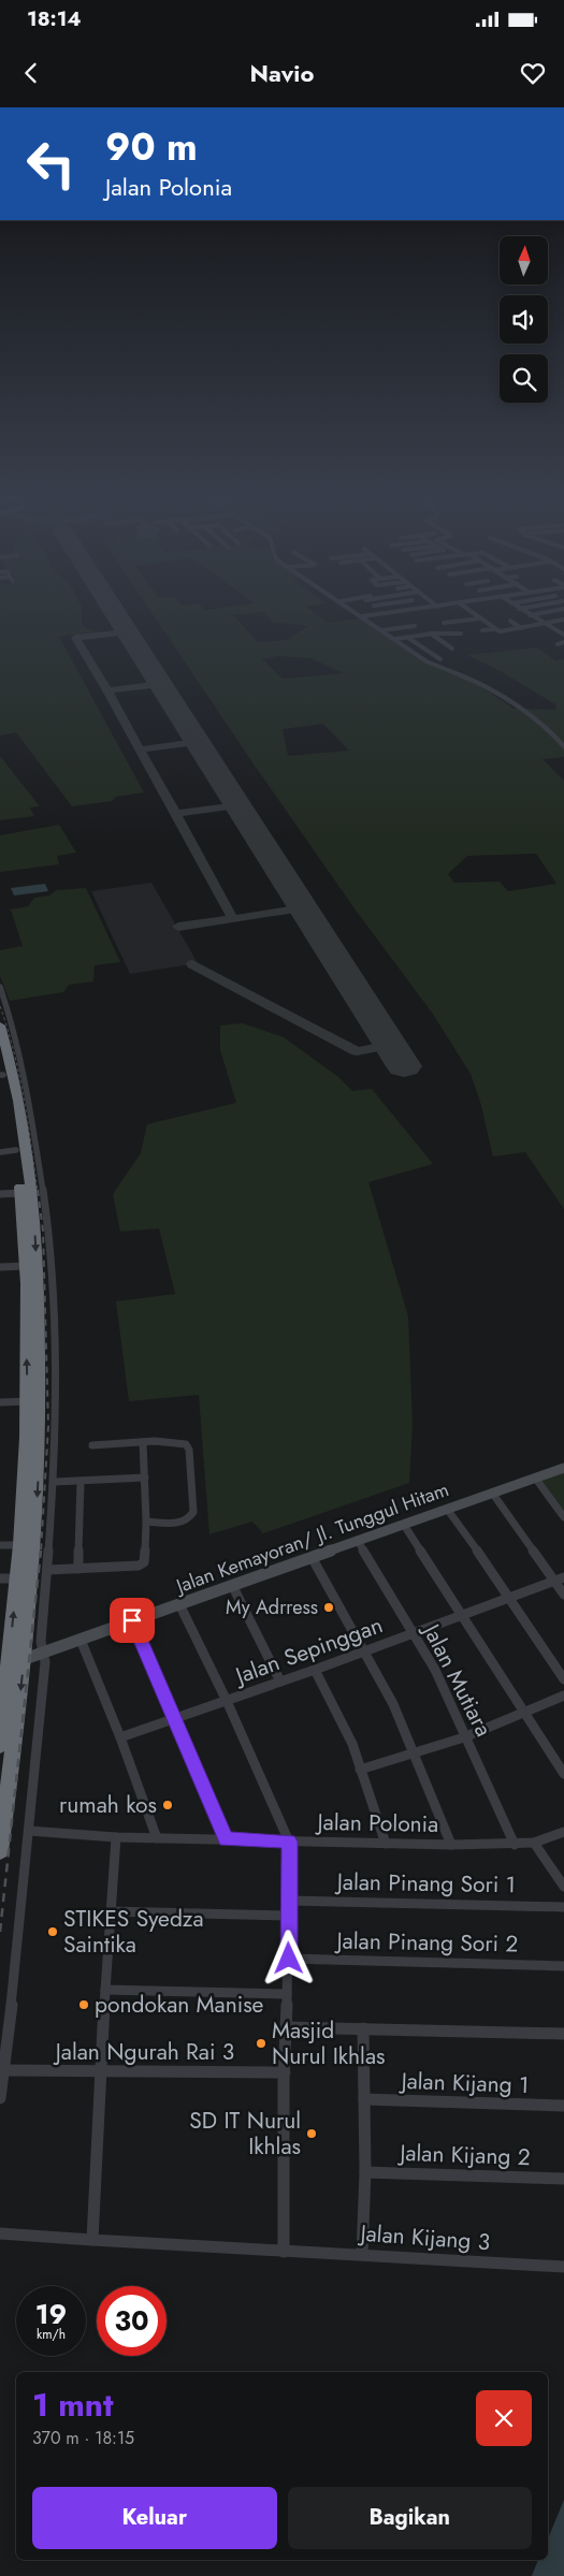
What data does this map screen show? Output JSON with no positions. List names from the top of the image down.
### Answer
{
  "streets": {
    "street": [
      "Jalan Kemayoran/ Jl. Tunggul Hitam",
      "Jalan Sepinggan",
      "Jalan Mutiara",
      "Jalan Polonia",
      "Jalan Pinang Sori 1",
      "Jalan Pinang Sori 2",
      "Jalan Ngurah Rai 3",
      "Jalan Kijang 1",
      "Jalan Kijang 2",
      "Jalan Kijang 3"
    ]
  },
  "crossings": [
    ["Jalan Kemayoran/ Jl. Tunggul Hitam", "Jalan Mutiara"],
    ["Jalan Sepinggan", "Jalan Mutiara"],
    ["Jalan Mutiara", "Jalan Polonia"]
  ],
  "places": [
    "My Adrress",
    "rumah kos",
    "STIKES Syedza Saintika",
    "pondokan Manise",
    "Masjid Nurul Ikhlas",
    "SD IT Nurul Ikhlas"
  ],
  "north": "top",
  "page": {
    "status": "18:14",
    "header": "Navio",
    "turn": ["90 m", "Jalan Polonia"],
    "speed": "19 km/h",
    "limit": "30",
    "heading": ["1 mnt", "370 m · 18:15"],
    "buttons": ["Keluar", "Bagikan"]
  }
}
